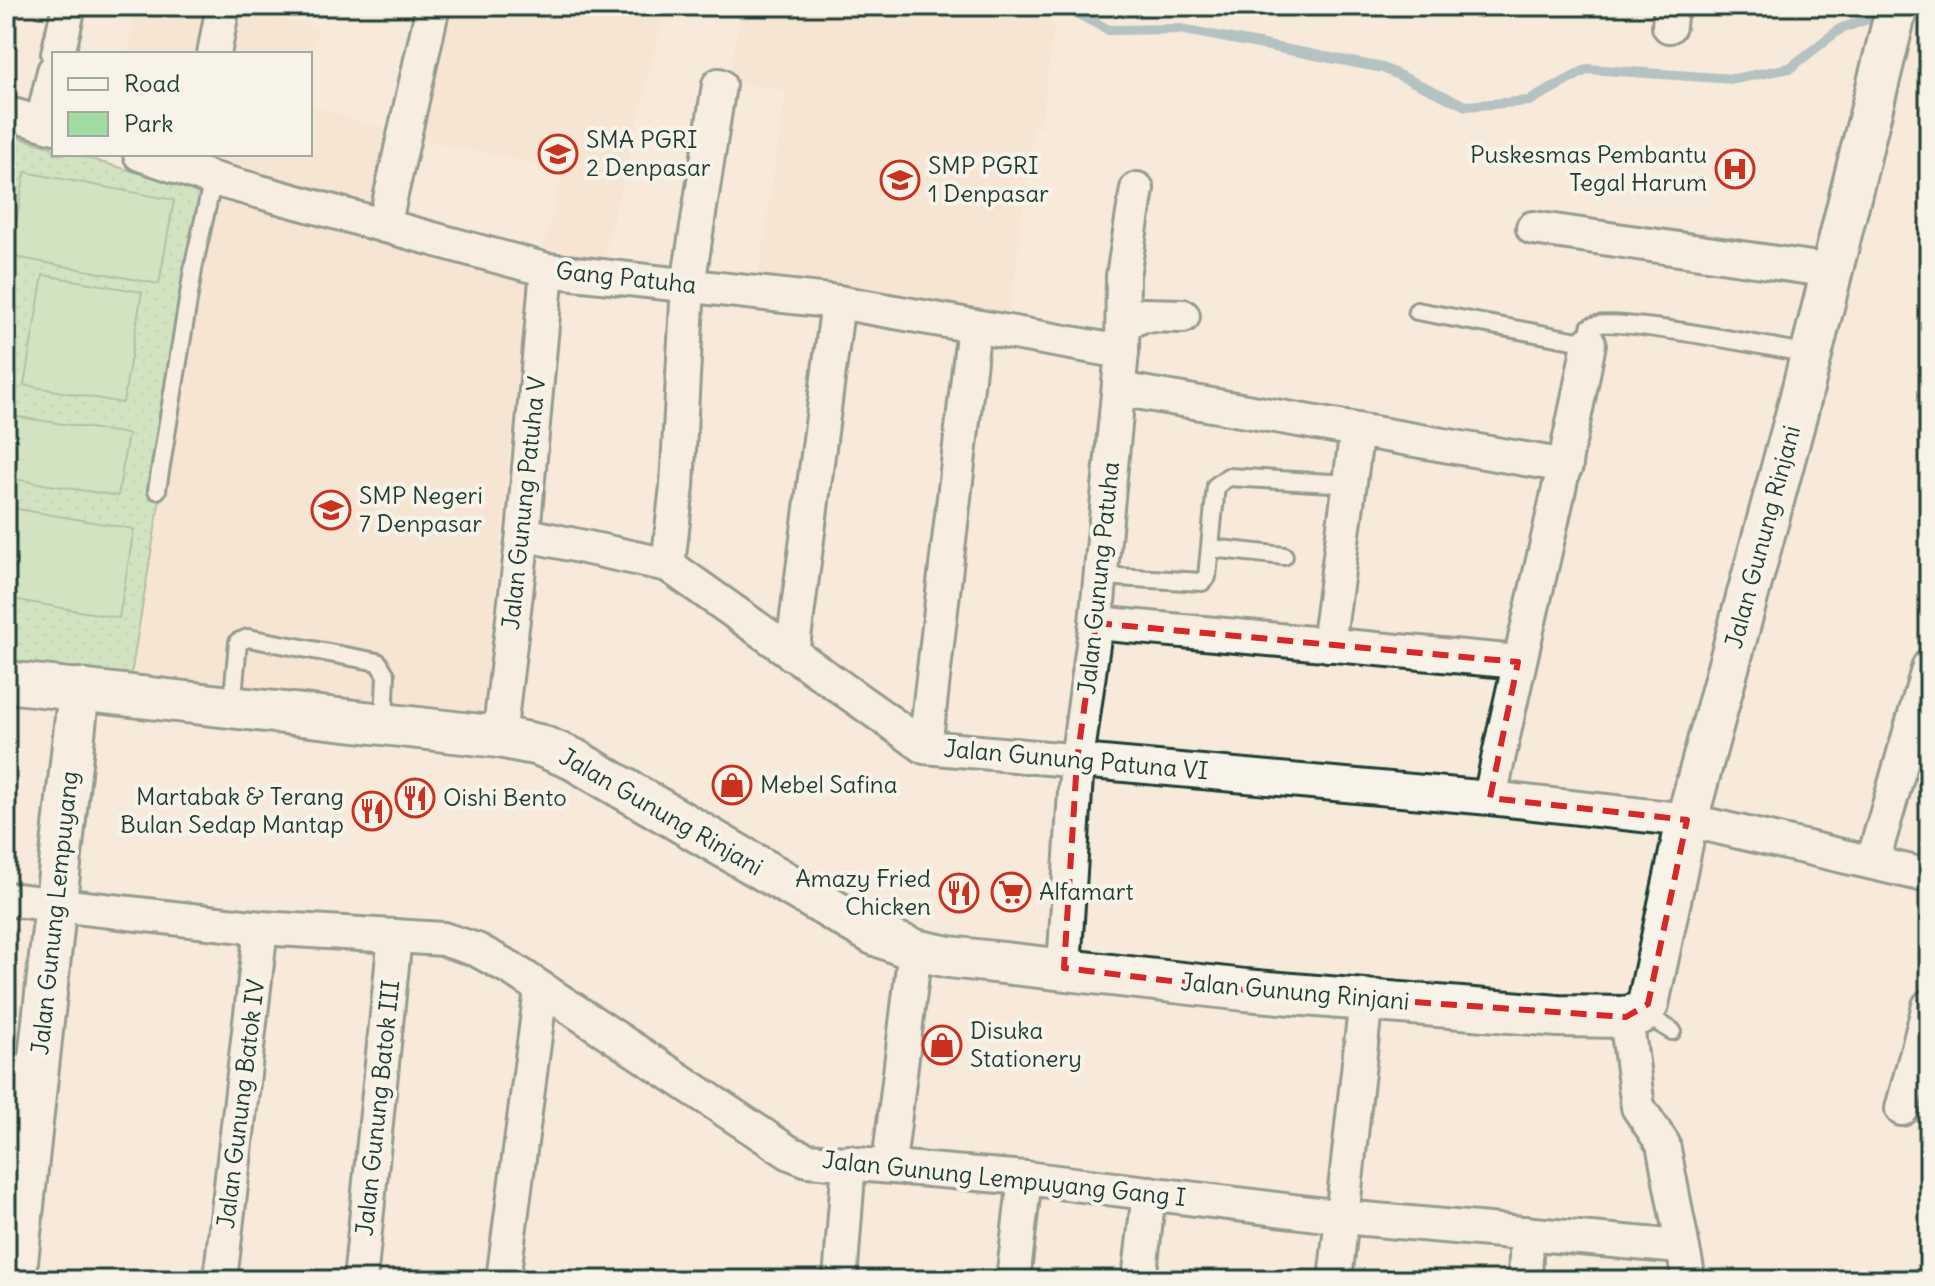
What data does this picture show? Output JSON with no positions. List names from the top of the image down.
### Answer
{
  "streets": {
    "street": [
      "Gang Patuha",
      "Jalan Gunung Patuha V",
      "Jalan Gunung Rinjani",
      "Jalan Gunung Patuha",
      "Jalan Gunung Patuna VI",
      "Jalan Gunung Lempuyang",
      "Jalan Gunung Batok IV",
      "Jalan Gunung Batok III",
      "Jalan Gunung Lempuyang Gang I"
    ]
  },
  "crossings": [
    ["Gang Patuha", "Jalan Gunung Patuha V"],
    ["Gang Patuha", "Jalan Gunung Patuha"],
    ["Jalan Gunung Patuha V", "Jalan Gunung Rinjani"],
    ["Jalan Gunung Patuha V", "Jalan Gunung Patuna VI"],
    ["Jalan Gunung Rinjani", "Jalan Gunung Patuha"],
    ["Jalan Gunung Rinjani", "Jalan Gunung Patuna VI"],
    ["Jalan Gunung Rinjani", "Jalan Gunung Lempuyang"],
    ["Jalan Gunung Patuha", "Jalan Gunung Patuna VI"],
    ["Jalan Gunung Lempuyang", "Jalan Gunung Lempuyang Gang I"],
    ["Jalan Gunung Batok IV", "Jalan Gunung Lempuyang Gang I"],
    ["Jalan Gunung Batok III", "Jalan Gunung Lempuyang Gang I"]
  ],
  "places": {
    "school or university": ["SMA PGRI 2 Denpasar", "SMP PGRI 1 Denpasar", "SMP Negeri 7 Denpasar"],
    "hospital": ["Puskesmas Pembantu Tegal Harum"],
    "shop": ["Mebel Safina", "Disuka Stationery"],
    "restaurant": ["Oishi Bento", "Martabak & Terang Bulan Sedap Mantap", "Amazy Fried Chicken"],
    "supermarket": ["Alfamart"]
  },
  "legend": ["Road", "Park"]
}
